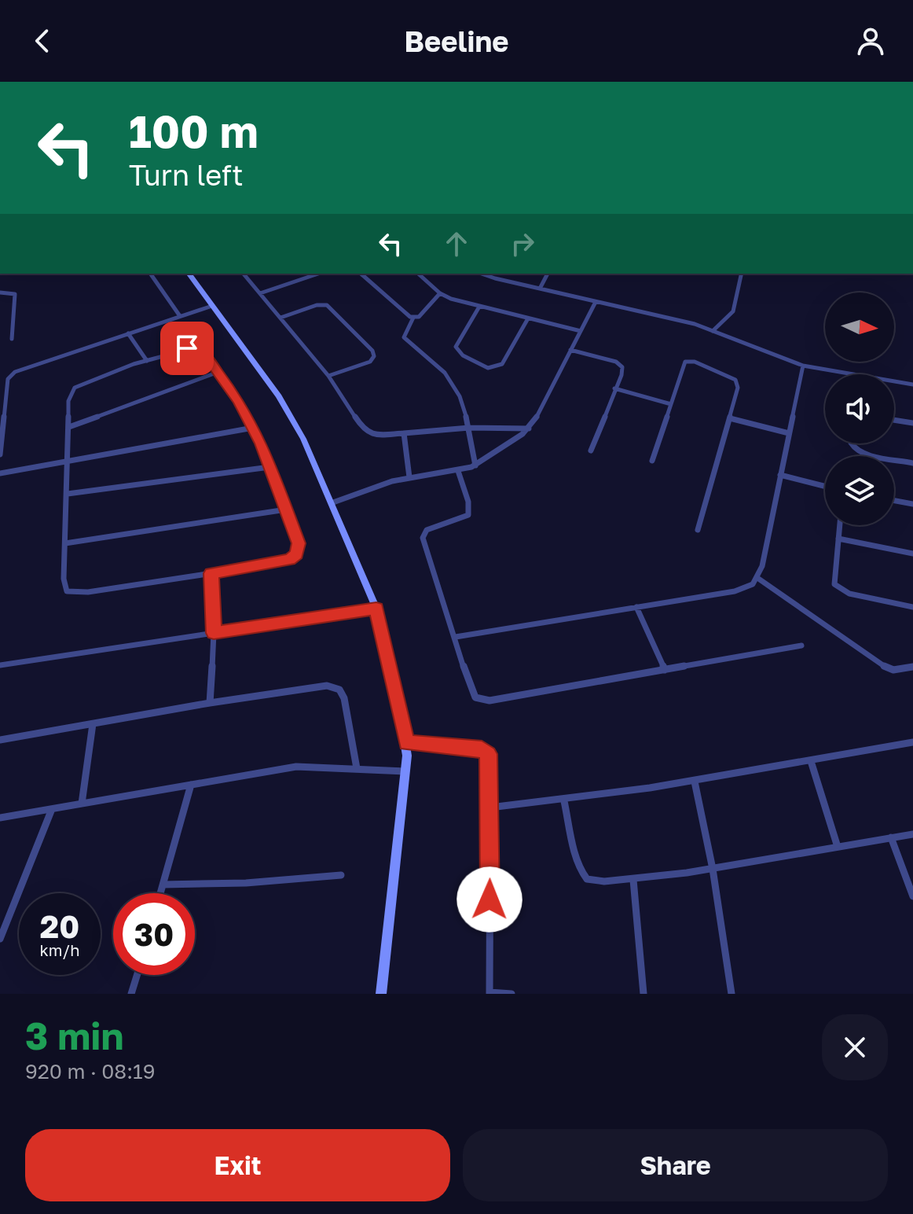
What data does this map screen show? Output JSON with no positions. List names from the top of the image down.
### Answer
{
  "north": "right",
  "page": {
    "header": "Beeline",
    "turn": ["100 m", "Turn left"],
    "speed": "20 km/h",
    "limit": "30",
    "heading": ["3 min", "920 m · 08:19"],
    "buttons": ["Exit", "Share"]
  }
}
